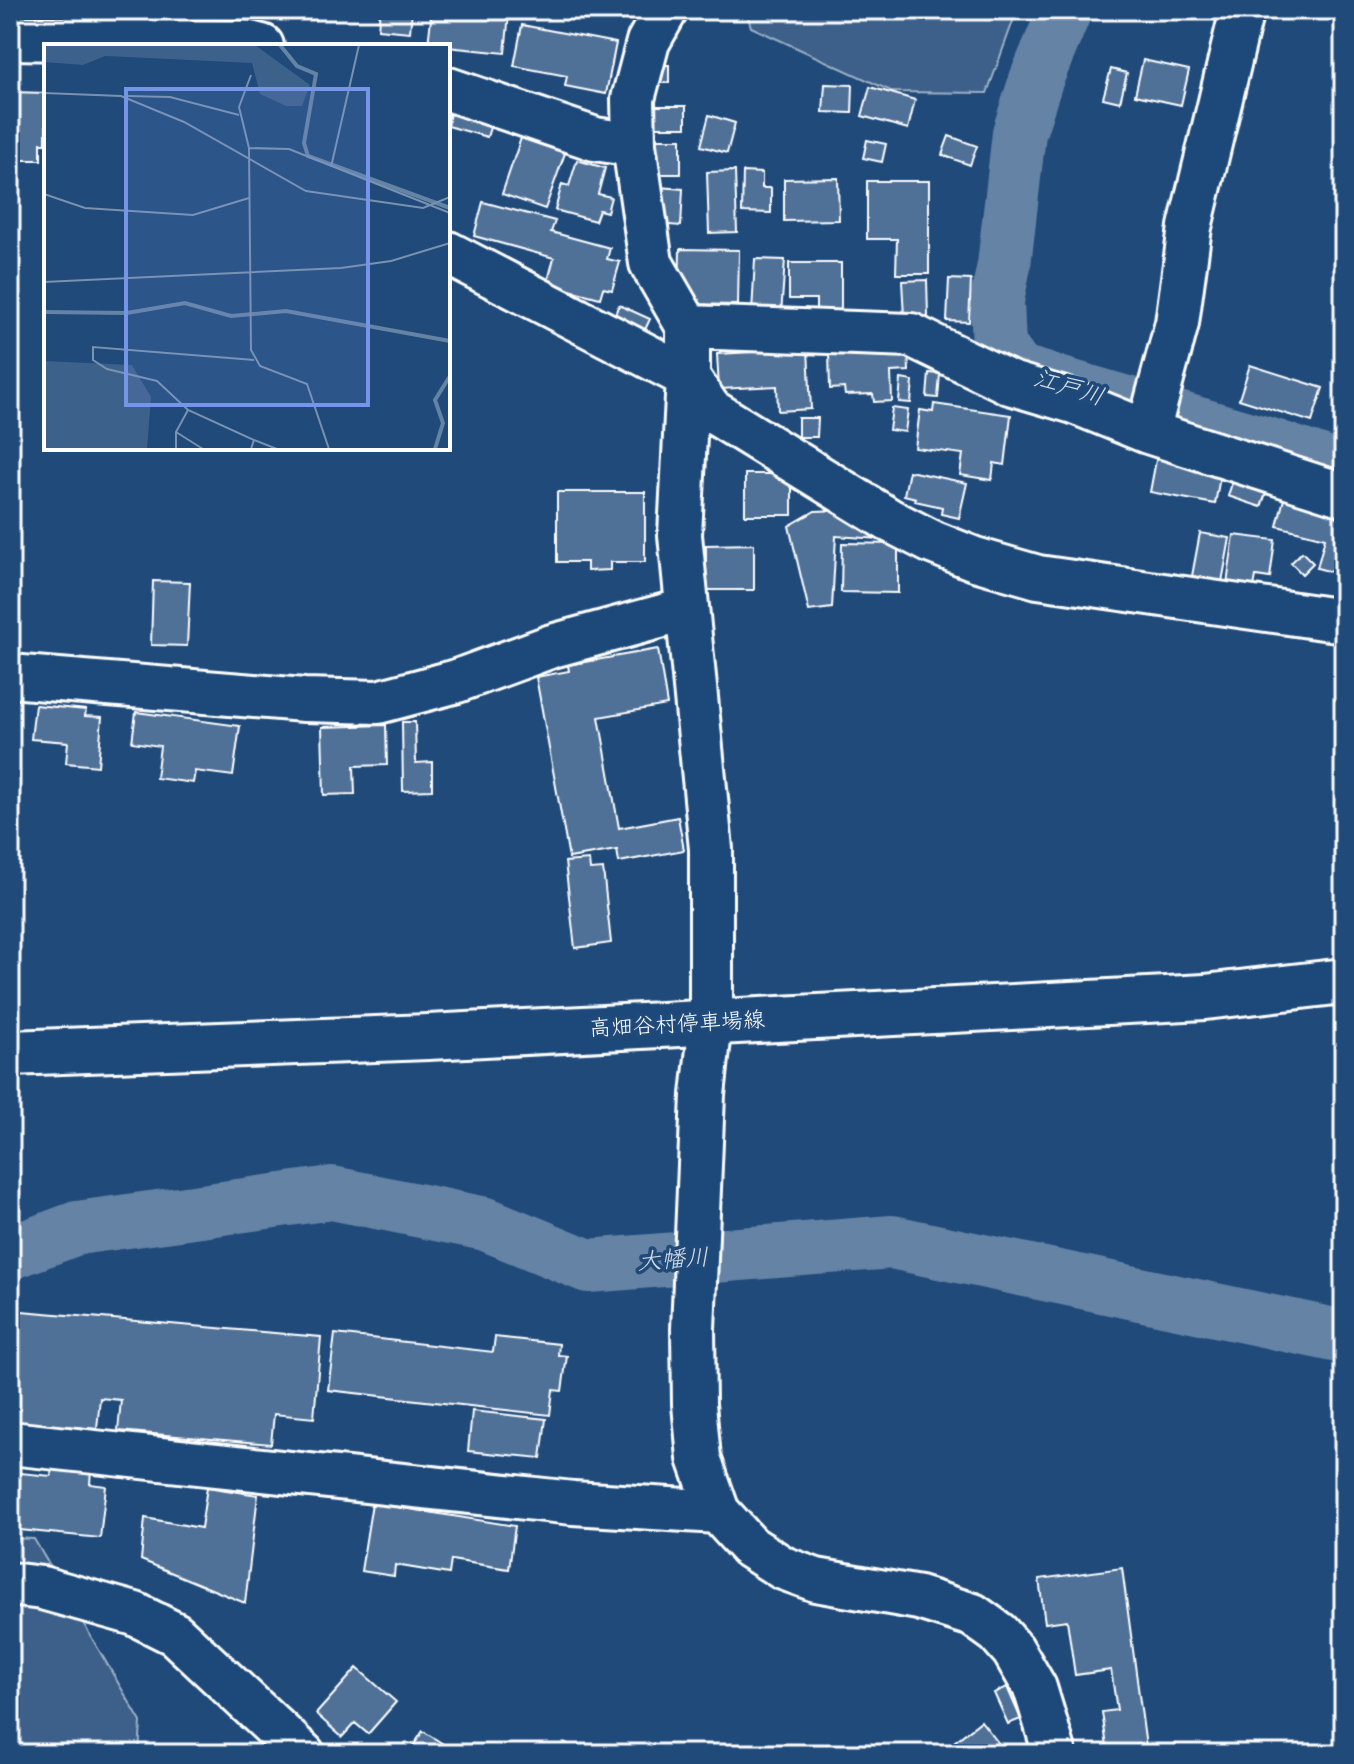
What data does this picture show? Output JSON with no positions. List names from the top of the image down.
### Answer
{
  "streets": {
    "main road": ["高畑谷村停車場線"]
  },
  "water": ["江戸川", "大幡川"]
}
